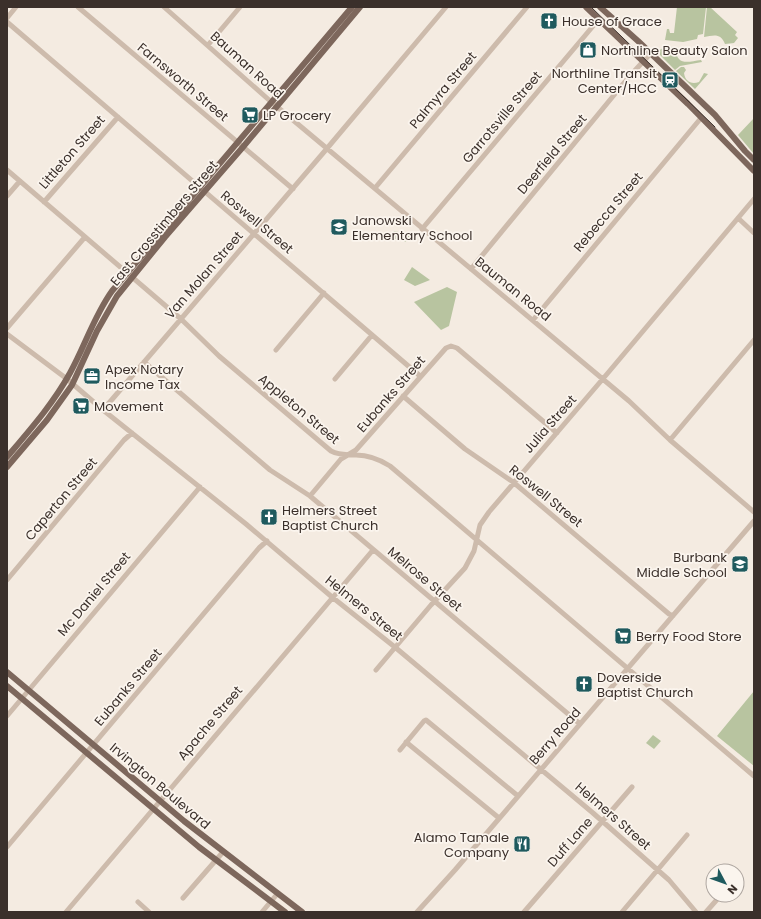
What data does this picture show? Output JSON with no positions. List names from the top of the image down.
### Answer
{
  "streets": {
    "main road": ["East Crosstimbers Street", "Irvington Boulevard"],
    "street": [
      "Bauman Road",
      "Farnsworth Street",
      "Palmyra Street",
      "Garrotsville Street",
      "Littleton Street",
      "Deerfield Street",
      "Rebecca Street",
      "Roswell Street",
      "Van Molan Street",
      "Eubanks Street",
      "Appleton Street",
      "Julia Street",
      "Caperton Street",
      "Melrose Street",
      "Mc Daniel Street",
      "Helmers Street",
      "Apache Street",
      "Berry Road",
      "Duff Lane"
    ]
  },
  "crossings": [
    ["Bauman Road", "Palmyra Street"],
    ["Bauman Road", "Garrotsville Street"],
    ["Bauman Road", "Deerfield Street"],
    ["Bauman Road", "Rebecca Street"],
    ["Bauman Road", "East Crosstimbers Street"],
    ["Bauman Road", "Van Molan Street"],
    ["Bauman Road", "Julia Street"],
    ["Farnsworth Street", "East Crosstimbers Street"],
    ["Farnsworth Street", "Van Molan Street"],
    ["Littleton Street", "Roswell Street"],
    ["Littleton Street", "Appleton Street"],
    ["Roswell Street", "East Crosstimbers Street"],
    ["Roswell Street", "Van Molan Street"],
    ["Roswell Street", "Eubanks Street"],
    ["Roswell Street", "Julia Street"],
    ["Roswell Street", "Berry Road"],
    ["East Crosstimbers Street", "Appleton Street"],
    ["East Crosstimbers Street", "Helmers Street"],
    ["Van Molan Street", "Appleton Street"],
    ["Van Molan Street", "Melrose Street"],
    ["Van Molan Street", "Helmers Street"],
    ["Eubanks Street", "Appleton Street"],
    ["Eubanks Street", "Julia Street"],
    ["Eubanks Street", "Helmers Street"],
    ["Eubanks Street", "Irvington Boulevard"],
    ["Appleton Street", "Julia Street"],
    ["Appleton Street", "Berry Road"],
    ["Julia Street", "Melrose Street"],
    ["Julia Street", "Helmers Street"],
    ["Caperton Street", "Helmers Street"],
    ["Melrose Street", "Apache Street"],
    ["Melrose Street", "Berry Road"],
    ["Mc Daniel Street", "Helmers Street"],
    ["Mc Daniel Street", "Irvington Boulevard"],
    ["Helmers Street", "Apache Street"],
    ["Helmers Street", "Berry Road"],
    ["Helmers Street", "Duff Lane"],
    ["Apache Street", "Irvington Boulevard"]
  ],
  "places": {
    "church": ["House of Grace", "Helmers Street Baptist Church", "Doverside Baptist Church"],
    "shop": ["Northline Beauty Salon"],
    "station": ["Northline Transit Center/HCC"],
    "supermarket": ["LP Grocery", "Movement", "Berry Food Store"],
    "school or university": ["Janowski Elementary School", "Burbank Middle School"],
    "office": ["Apex Notary Income Tax"],
    "restaurant": ["Alamo Tamale Company"]
  },
  "north": "bottom right"
}
